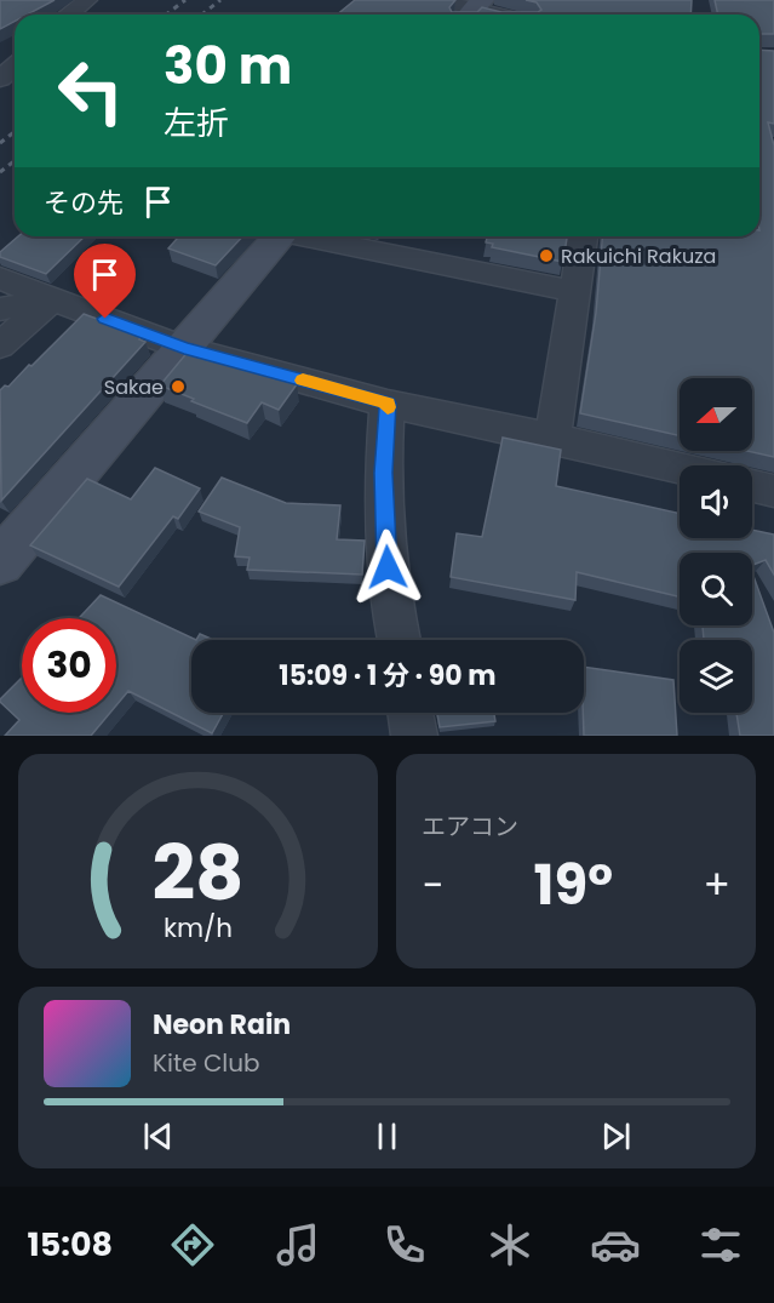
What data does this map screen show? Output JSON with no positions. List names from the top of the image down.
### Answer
{
  "places": ["Rakuichi Rakuza", "Sakae"],
  "north": "left",
  "page": {
    "turn": ["30 m", "左折"],
    "then": "その先",
    "limit": "30",
    "trip": "15:09 · 1 分 · 90 m",
    "tile": "エアコン",
    "heat": ["−", "19°", "+"],
    "song": ["Neon Rain", "Kite Club"],
    "tabs": "15:08",
    "gauge": ["28", "km/h"]
  }
}
